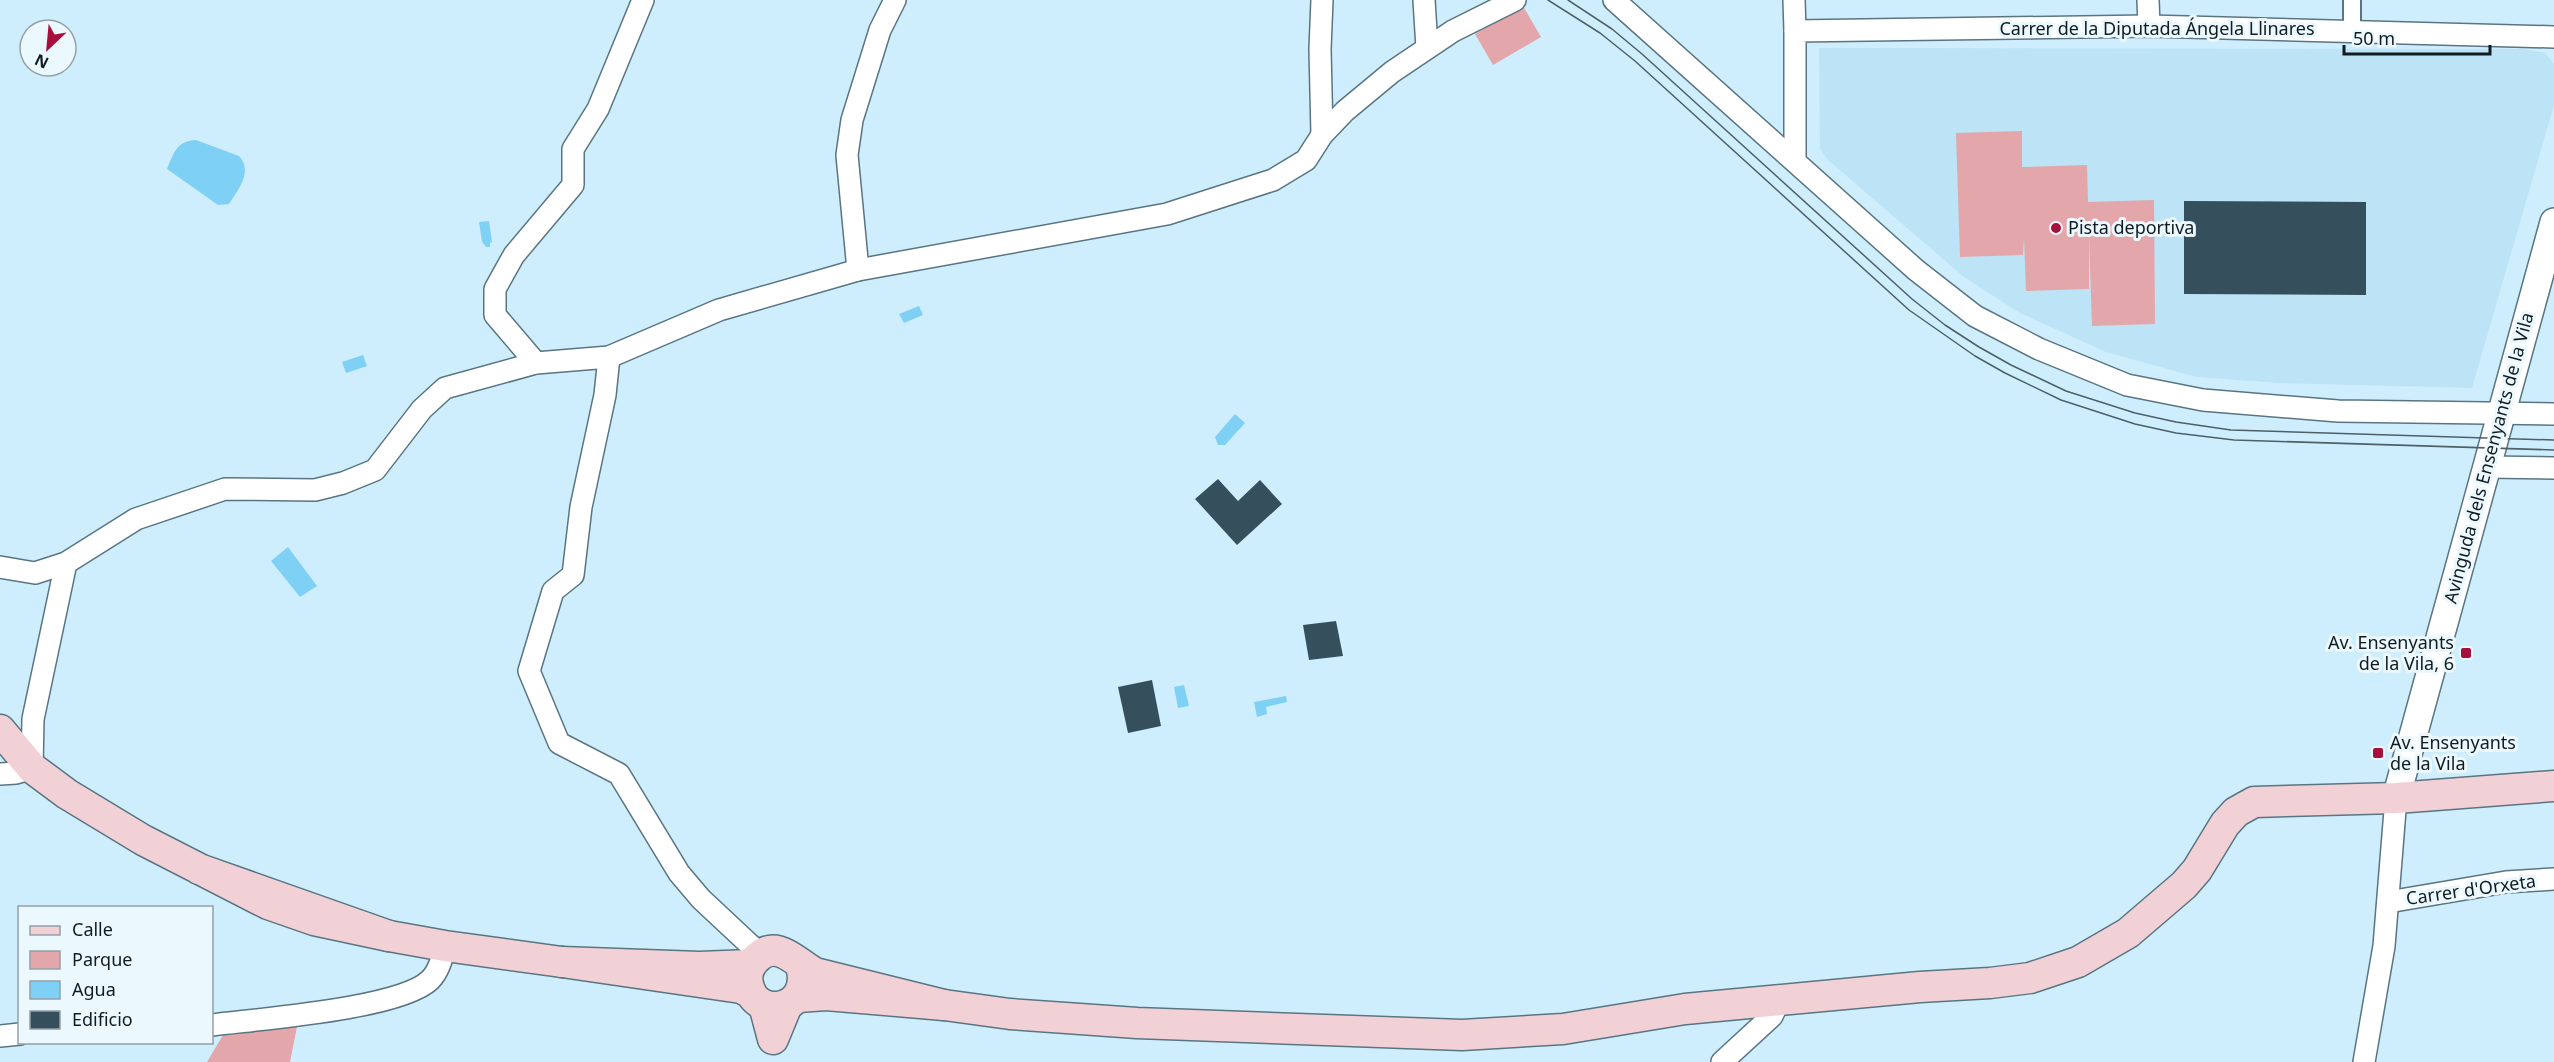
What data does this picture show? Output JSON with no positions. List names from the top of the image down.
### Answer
{
  "streets": {
    "street": ["Carrer de la Diputada Ángela Llinares", "Avinguda dels Ensenyants de la Vila", "Carrer d'Orxeta"]
  },
  "places": {
    "other": ["Pista deportiva"],
    "transit": ["Av. Ensenyants de la Vila, 6", "Av. Ensenyants de la Vila"]
  },
  "legend": [
    "Calle",
    "Parque",
    "Agua",
    "Edificio"
  ],
  "scale_bar": "50 m",
  "north": "bottom left"
}
